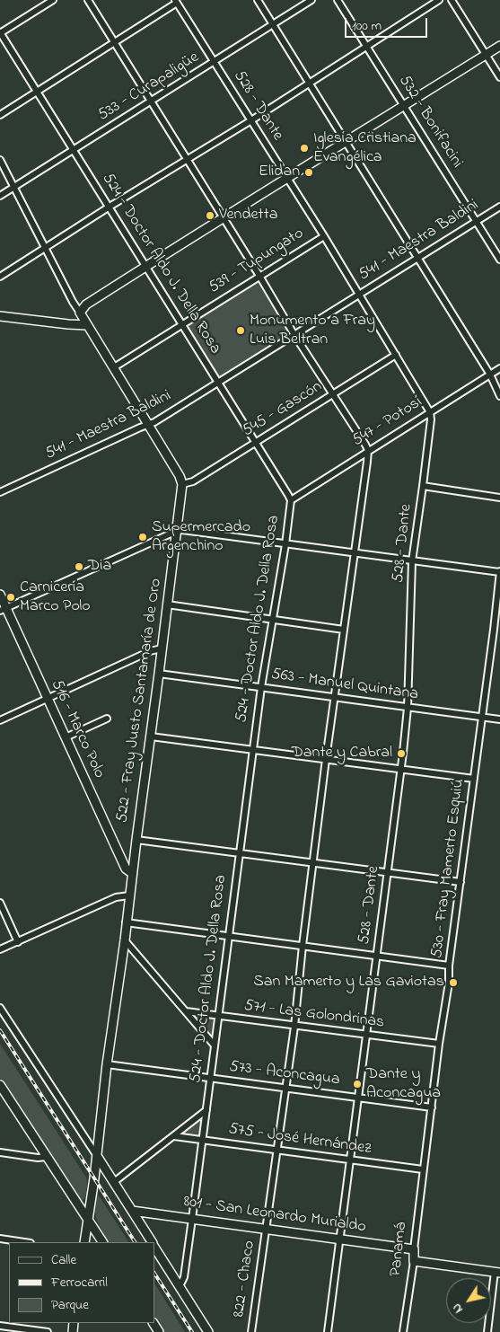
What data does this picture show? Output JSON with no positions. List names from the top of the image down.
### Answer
{
  "streets": {
    "street": [
      "533 - Curapaligüe",
      "528 - Dante",
      "532 - Bonifacini",
      "541 - Maestra Baldini",
      "539 - Tupungato",
      "524 - Doctor Aldo J. Della Rosa",
      "545 - Gascón",
      "547 - Potosí",
      "563 - Manuel Quintana",
      "522 - Fray Justo Santamaría de Oro",
      "516 - Marco Polo",
      "530 - Fray Mamerto Esquiú",
      "571 - Las Golondrinas",
      "573 - Aconcagua",
      "575 - José Hernández",
      "801 - San Leonardo Murialdo",
      "Panamá",
      "822 - Chaco"
    ]
  },
  "crossings": [
    ["533 - Curapaligüe", "528 - Dante"],
    ["533 - Curapaligüe", "524 - Doctor Aldo J. Della Rosa"],
    ["528 - Dante", "541 - Maestra Baldini"],
    ["528 - Dante", "539 - Tupungato"],
    ["528 - Dante", "545 - Gascón"],
    ["528 - Dante", "547 - Potosí"],
    ["528 - Dante", "563 - Manuel Quintana"],
    ["528 - Dante", "571 - Las Golondrinas"],
    ["528 - Dante", "573 - Aconcagua"],
    ["528 - Dante", "575 - José Hernández"],
    ["528 - Dante", "801 - San Leonardo Murialdo"],
    ["532 - Bonifacini", "541 - Maestra Baldini"],
    ["541 - Maestra Baldini", "524 - Doctor Aldo J. Della Rosa"],
    ["539 - Tupungato", "524 - Doctor Aldo J. Della Rosa"],
    ["524 - Doctor Aldo J. Della Rosa", "545 - Gascón"],
    ["524 - Doctor Aldo J. Della Rosa", "547 - Potosí"],
    ["524 - Doctor Aldo J. Della Rosa", "563 - Manuel Quintana"],
    ["524 - Doctor Aldo J. Della Rosa", "571 - Las Golondrinas"],
    ["524 - Doctor Aldo J. Della Rosa", "573 - Aconcagua"],
    ["524 - Doctor Aldo J. Della Rosa", "575 - José Hernández"],
    ["524 - Doctor Aldo J. Della Rosa", "801 - San Leonardo Murialdo"],
    ["545 - Gascón", "522 - Fray Justo Santamaría de Oro"],
    ["547 - Potosí", "822 - Chaco"],
    ["563 - Manuel Quintana", "522 - Fray Justo Santamaría de Oro"],
    ["563 - Manuel Quintana", "530 - Fray Mamerto Esquiú"],
    ["563 - Manuel Quintana", "822 - Chaco"],
    ["522 - Fray Justo Santamaría de Oro", "516 - Marco Polo"],
    ["522 - Fray Justo Santamaría de Oro", "573 - Aconcagua"],
    ["530 - Fray Mamerto Esquiú", "571 - Las Golondrinas"],
    ["530 - Fray Mamerto Esquiú", "573 - Aconcagua"],
    ["530 - Fray Mamerto Esquiú", "575 - José Hernández"],
    ["530 - Fray Mamerto Esquiú", "Panamá"],
    ["571 - Las Golondrinas", "822 - Chaco"],
    ["573 - Aconcagua", "822 - Chaco"],
    ["575 - José Hernández", "Panamá"],
    ["575 - José Hernández", "822 - Chaco"],
    ["801 - San Leonardo Murialdo", "Panamá"],
    ["801 - San Leonardo Murialdo", "822 - Chaco"]
  ],
  "places": [
    "Iglesia Cristiana Evangélica",
    "Elidan",
    "Vendetta",
    "Monumento a Fray Luis Beltran",
    "Supermercado Argenchino",
    "Dia",
    "Carnicería Marco Polo",
    "Dante y Cabral",
    "San Mamerto y Las Gaviotas",
    "Dante y Aconcagua"
  ],
  "legend": ["Calle", "Ferrocarril", "Parque"],
  "scale_bar": "100 m",
  "north": "bottom left"
}
